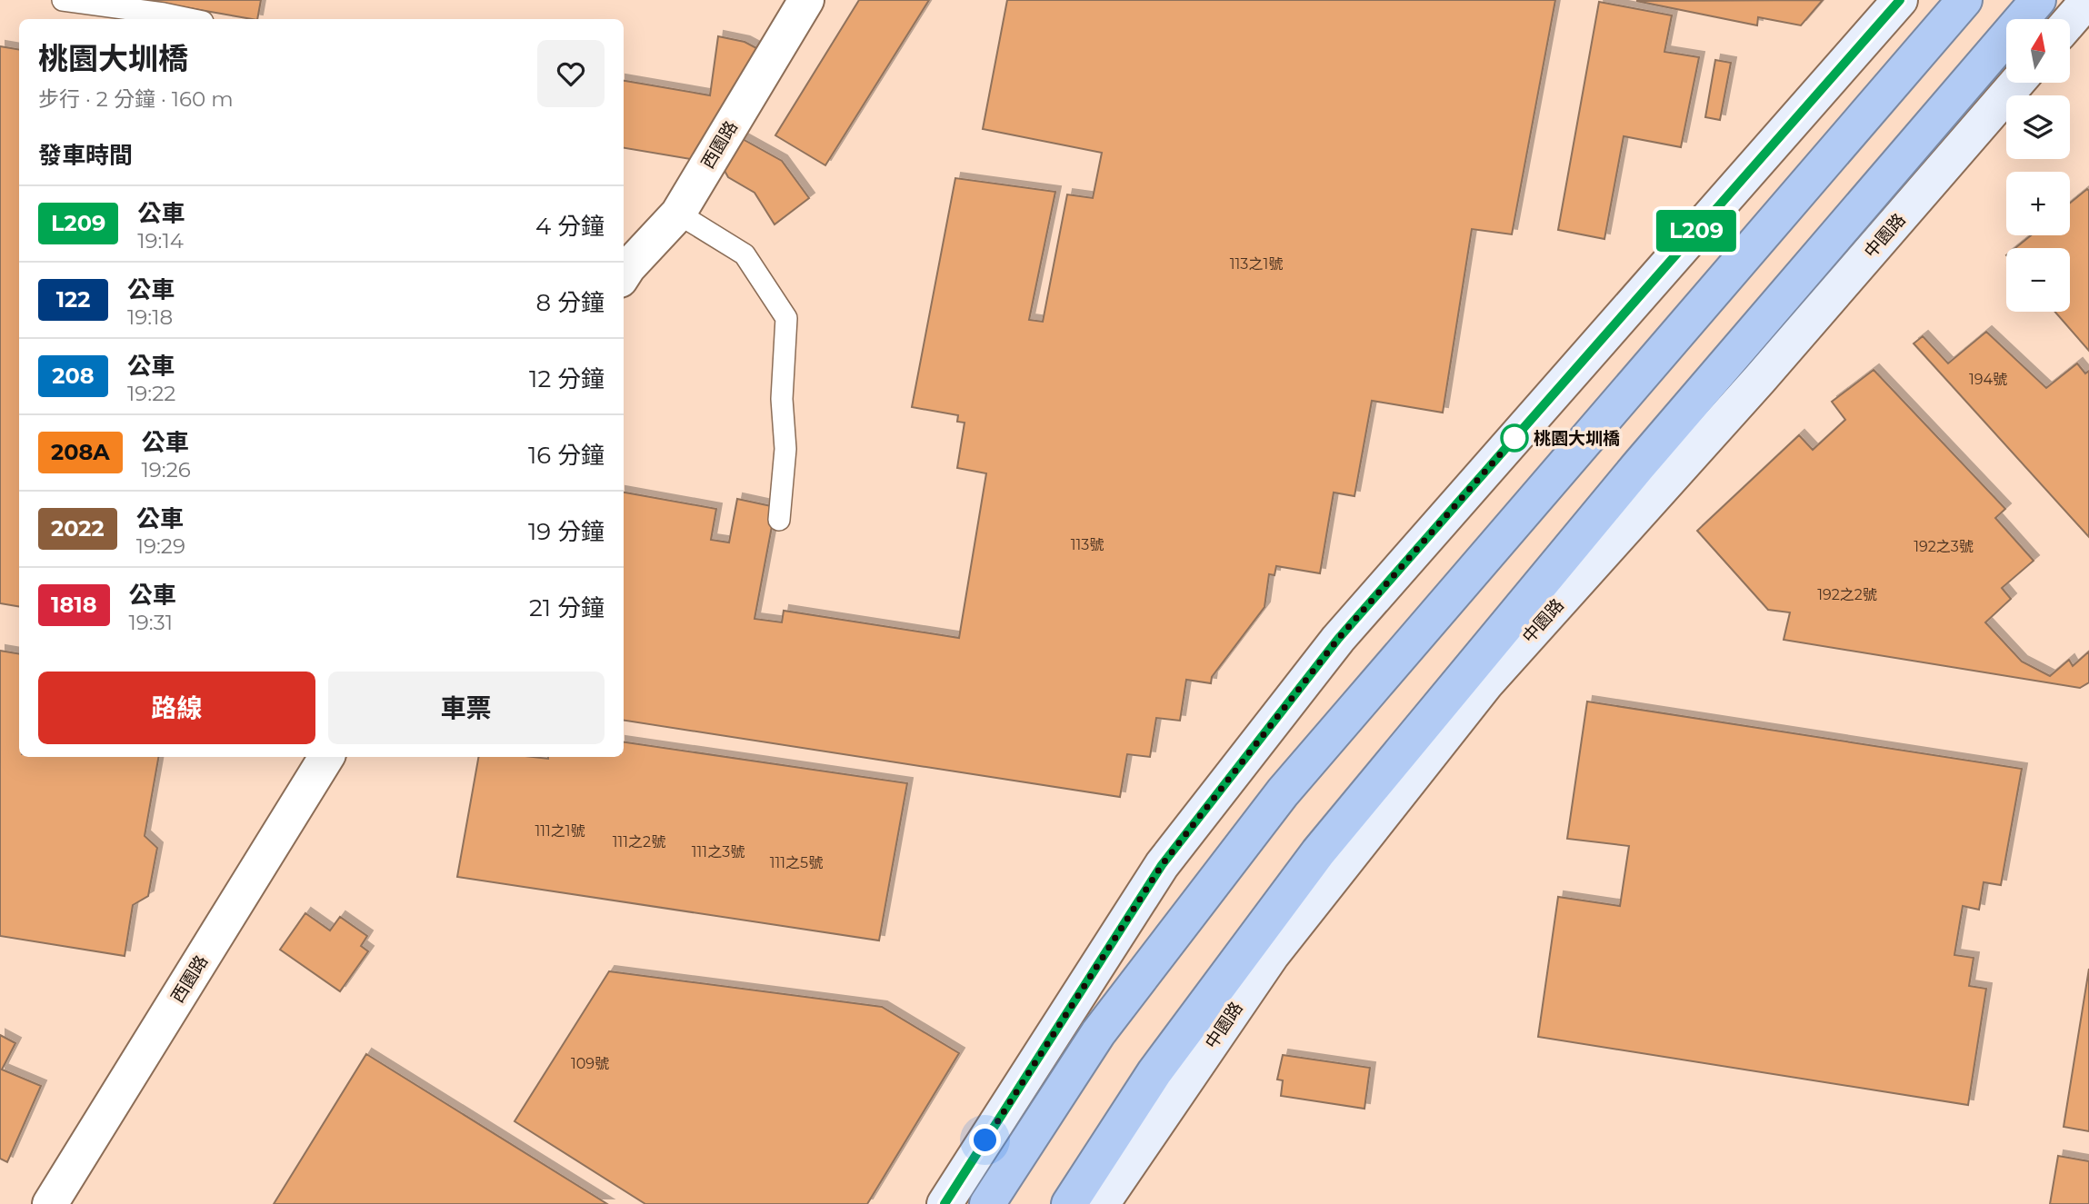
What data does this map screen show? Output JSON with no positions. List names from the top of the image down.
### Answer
{
  "streets": {
    "main road": ["中園路"],
    "street": ["西園路"]
  },
  "places": ["桃園大圳橋"],
  "lines": ["bus line L209"],
  "house_numbers": [
    "113之1號",
    "194號",
    "113號",
    "192之3號",
    "192之2號",
    "111之1號",
    "111之2號",
    "111之3號",
    "111之5號",
    "109號"
  ],
  "north": "top",
  "page": {
    "on_map": "L209",
    "map_buttons": ["+", "−"],
    "heading": [
      ["桃園大圳橋", "步行 · 2 分鐘 · 160 m"],
      "發車時間"
    ],
    "list": [
      {
        "mark": "L209",
        "name": "公車",
        "note": "19:14",
        "value": "4 分鐘"
      },
      {
        "mark": "122",
        "name": "公車",
        "note": "19:18",
        "value": "8 分鐘"
      },
      {
        "mark": "208",
        "name": "公車",
        "note": "19:22",
        "value": "12 分鐘"
      },
      {
        "mark": "208A",
        "name": "公車",
        "note": "19:26",
        "value": "16 分鐘"
      },
      {
        "mark": "2022",
        "name": "公車",
        "note": "19:29",
        "value": "19 分鐘"
      },
      {
        "mark": "1818",
        "name": "公車",
        "note": "19:31",
        "value": "21 分鐘"
      }
    ],
    "buttons": ["路線", "車票"]
  }
}
